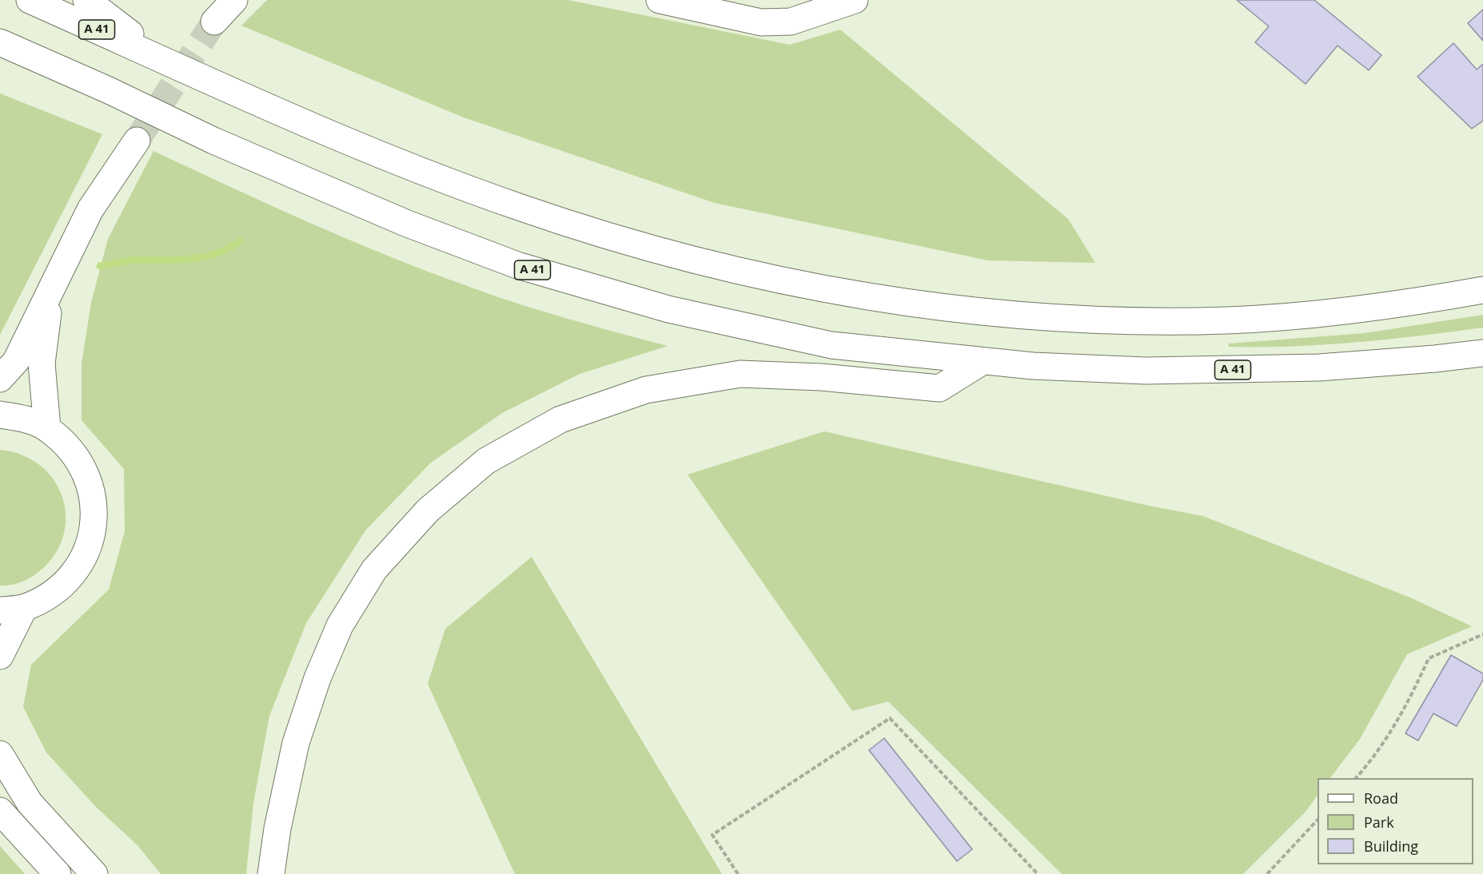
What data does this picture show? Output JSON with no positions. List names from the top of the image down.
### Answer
{
  "streets": {
    "main road": ["A 41"]
  },
  "legend": ["Road", "Park", "Building"]
}
